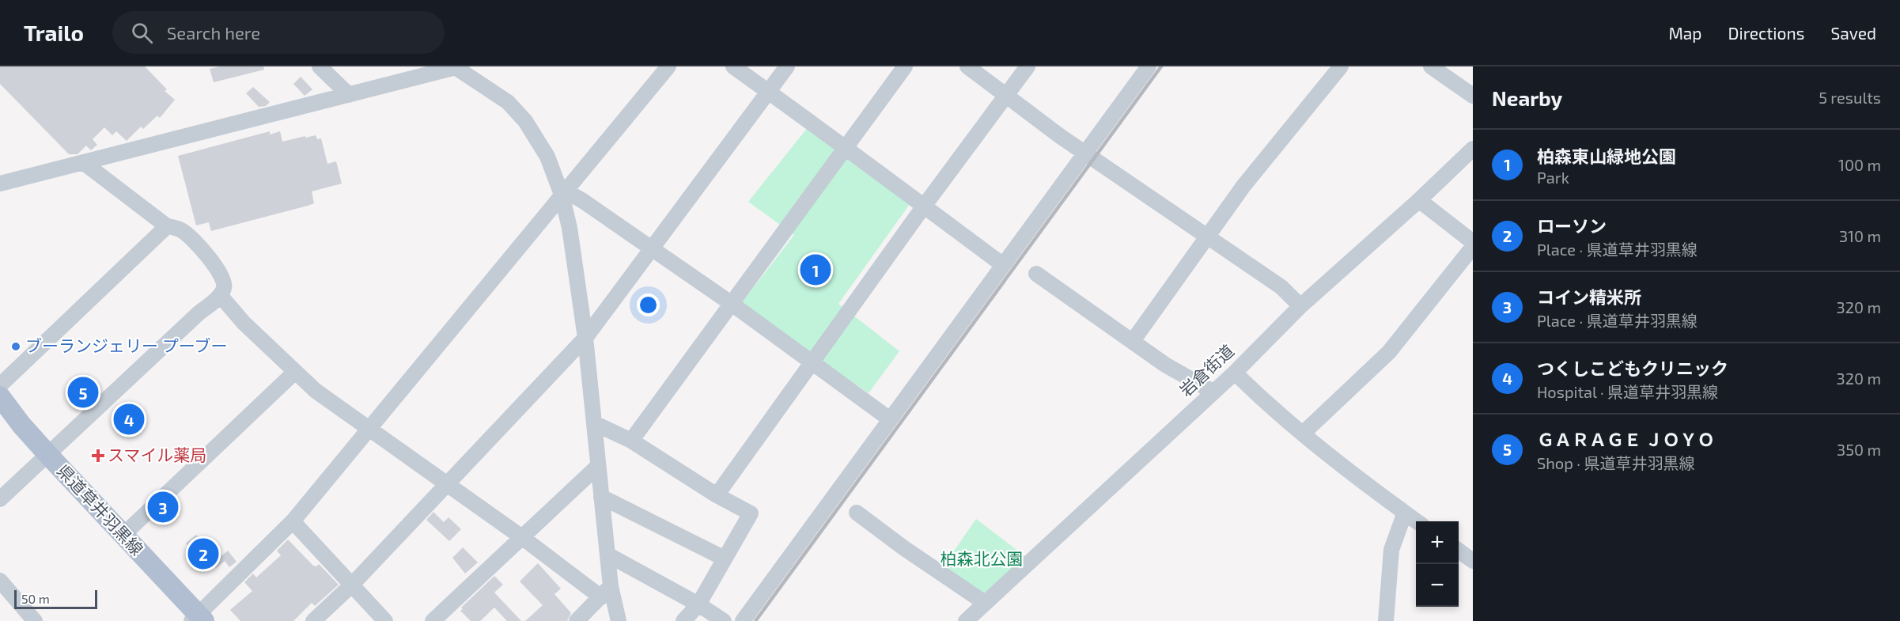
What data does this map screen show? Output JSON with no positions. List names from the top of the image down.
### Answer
{
  "streets": {
    "main road": ["県道草井羽黒線"],
    "street": ["岩倉街道"]
  },
  "parks": ["柏森北公園"],
  "places": {
    "other": ["ブーランジェリー プーブー"],
    "health": ["スマイル薬局"]
  },
  "scale_bar": "50 m",
  "page": {
    "header": "Trailo",
    "search": "Search here",
    "nav": ["Map", "Directions", "Saved"],
    "heading": ["Nearby", "5 results"],
    "list": [
      {
        "mark": "1",
        "name": "柏森東山緑地公園",
        "note": "Park",
        "value": "100 m"
      },
      {
        "mark": "2",
        "name": "ローソン",
        "note": "Place · 県道草井羽黒線",
        "value": "310 m"
      },
      {
        "mark": "3",
        "name": "コイン精米所",
        "note": "Place · 県道草井羽黒線",
        "value": "320 m"
      },
      {
        "mark": "4",
        "name": "つくしこどもクリニック",
        "note": "Hospital · 県道草井羽黒線",
        "value": "320 m"
      },
      {
        "mark": "5",
        "name": "ＧＡＲＡＧＥ ＪＯＹＯ",
        "note": "Shop · 県道草井羽黒線",
        "value": "350 m"
      }
    ],
    "pins": [
      "1",
      "5",
      "4",
      "3",
      "2"
    ],
    "map_buttons": ["+", "−"],
    "scale": "50 m"
  }
}
